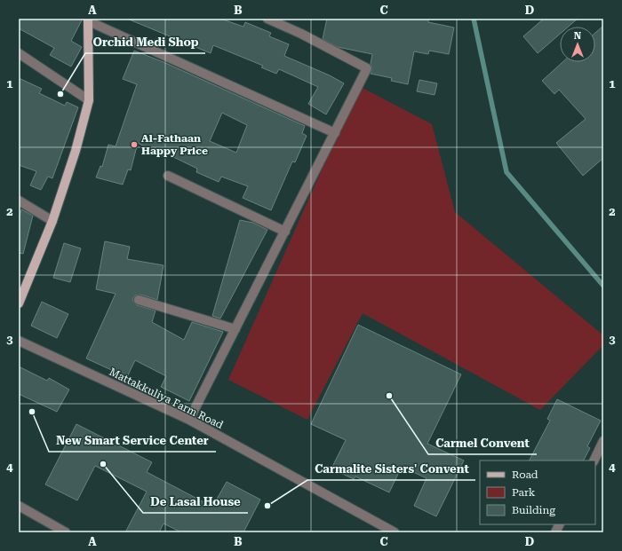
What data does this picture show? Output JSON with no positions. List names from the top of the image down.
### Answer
{
  "streets": {
    "street": ["Mattakkuliya Farm Road"]
  },
  "places": [
    "Orchid Medi Shop",
    "Al-Fathaan Happy Price",
    "Carmel Convent",
    "New Smart Service Center",
    "De Lasal House",
    "Carmalite Sisters' Convent"
  ],
  "legend": ["Road", "Park", "Building"],
  "north": "top",
  "grid": {
    "columns": [
      "A",
      "B",
      "C",
      "D"
    ],
    "rows": [
      "1",
      "2",
      "3",
      "4"
    ]
  }
}
